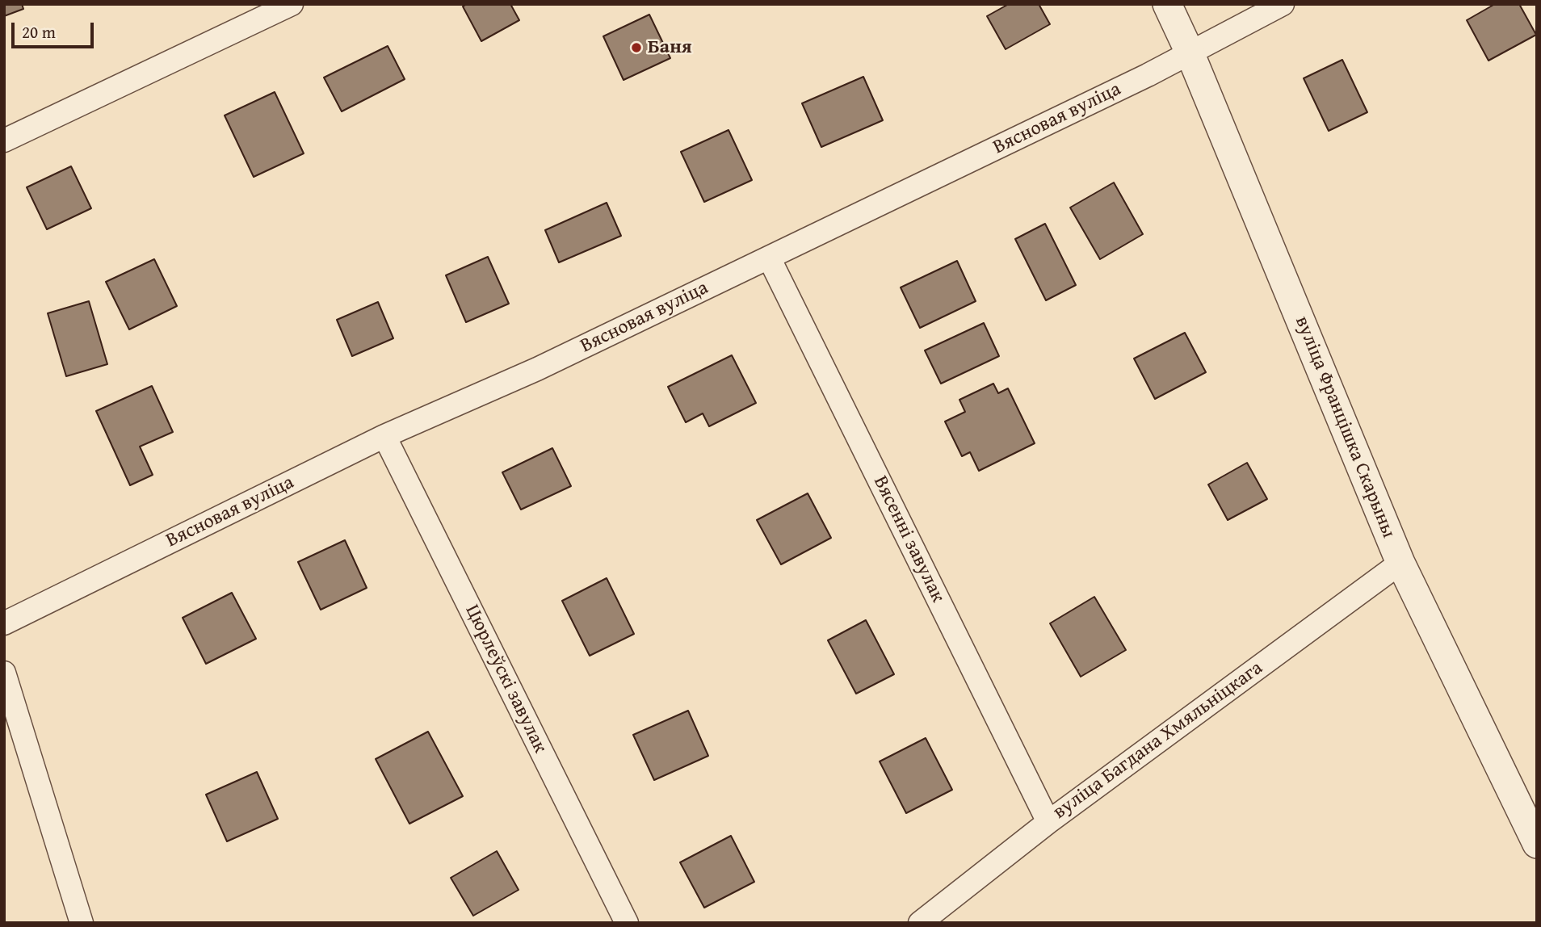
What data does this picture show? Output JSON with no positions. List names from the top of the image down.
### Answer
{
  "streets": {
    "street": [
      "Вясновая вуліца",
      "вуліца Францішка Скарыны",
      "Вясенні завулак",
      "Цюрлеўскі завулак",
      "вуліца Багдана Хмяльніцкага"
    ]
  },
  "crossings": [
    ["Вясновая вуліца", "вуліца Францішка Скарыны"],
    ["Вясновая вуліца", "Вясенні завулак"],
    ["Вясновая вуліца", "Цюрлеўскі завулак"],
    ["вуліца Францішка Скарыны", "вуліца Багдана Хмяльніцкага"],
    ["Вясенні завулак", "вуліца Багдана Хмяльніцкага"]
  ],
  "places": ["Баня"],
  "scale_bar": "20 m"
}
